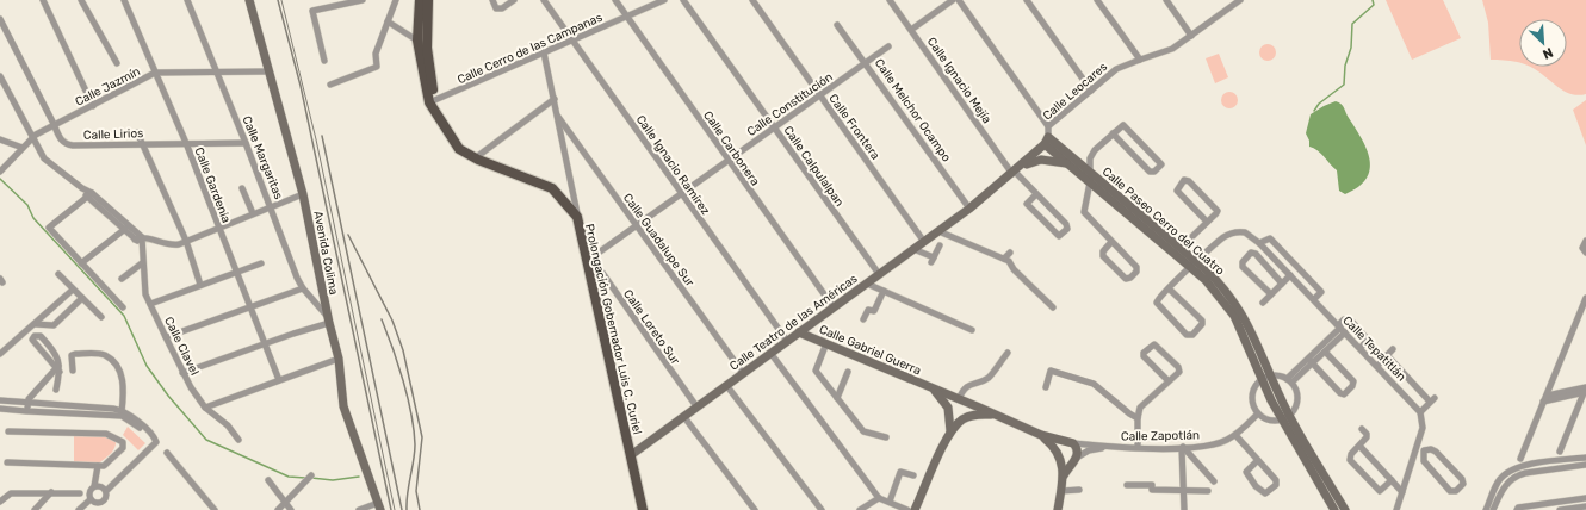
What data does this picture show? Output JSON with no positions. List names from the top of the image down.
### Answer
{
  "streets": {
    "main road": ["Prolongación Gobernador Luis C. Curiel"],
    "street": [
      "Calle Cerro de las Campanas",
      "Calle Ignacio Mejía",
      "Calle Jazmín",
      "Calle Leocares",
      "Calle Constitución",
      "Calle Melchor Ocampo",
      "Calle Frontera",
      "Calle Lirios",
      "Calle Carbonera",
      "Calle Margaritas",
      "Calle Ignacio Ramírez",
      "Calle Calpulalpan",
      "Calle Gardenia",
      "Calle Paseo Cerro del Cuatro",
      "Calle Guadalupe Sur",
      "Avenida Colima",
      "Calle Teatro de las Américas",
      "Calle Loreto Sur",
      "Calle Clavel",
      "Calle Tepatitlán",
      "Calle Gabriel Guerra",
      "Calle Zapotlán"
    ]
  },
  "crossings": [
    ["Calle Cerro de las Campanas", "Calle Carbonera"],
    ["Calle Cerro de las Campanas", "Calle Ignacio Ramírez"],
    ["Calle Cerro de las Campanas", "Prolongación Gobernador Luis C. Curiel"],
    ["Calle Jazmín", "Calle Lirios"],
    ["Calle Jazmín", "Calle Margaritas"],
    ["Calle Jazmín", "Calle Gardenia"],
    ["Calle Jazmín", "Avenida Colima"],
    ["Calle Leocares", "Calle Paseo Cerro del Cuatro"],
    ["Calle Constitución", "Calle Melchor Ocampo"],
    ["Calle Constitución", "Calle Frontera"],
    ["Calle Constitución", "Calle Carbonera"],
    ["Calle Constitución", "Calle Ignacio Ramírez"],
    ["Calle Constitución", "Calle Calpulalpan"],
    ["Calle Constitución", "Calle Guadalupe Sur"],
    ["Calle Constitución", "Calle Loreto Sur"],
    ["Calle Constitución", "Prolongación Gobernador Luis C. Curiel"],
    ["Calle Melchor Ocampo", "Calle Teatro de las Américas"],
    ["Calle Frontera", "Calle Teatro de las Américas"],
    ["Calle Lirios", "Calle Margaritas"],
    ["Calle Lirios", "Calle Gardenia"],
    ["Calle Carbonera", "Calle Teatro de las Américas"],
    ["Calle Margaritas", "Avenida Colima"],
    ["Calle Ignacio Ramírez", "Calle Teatro de las Américas"],
    ["Calle Calpulalpan", "Calle Teatro de las Américas"],
    ["Calle Paseo Cerro del Cuatro", "Calle Tepatitlán"],
    ["Calle Guadalupe Sur", "Calle Teatro de las Américas"],
    ["Calle Teatro de las Américas", "Calle Loreto Sur"],
    ["Calle Teatro de las Américas", "Prolongación Gobernador Luis C. Curiel"],
    ["Calle Teatro de las Américas", "Calle Gabriel Guerra"],
    ["Calle Loreto Sur", "Prolongación Gobernador Luis C. Curiel"],
    ["Calle Gabriel Guerra", "Calle Zapotlán"]
  ],
  "north": "bottom right"
}
